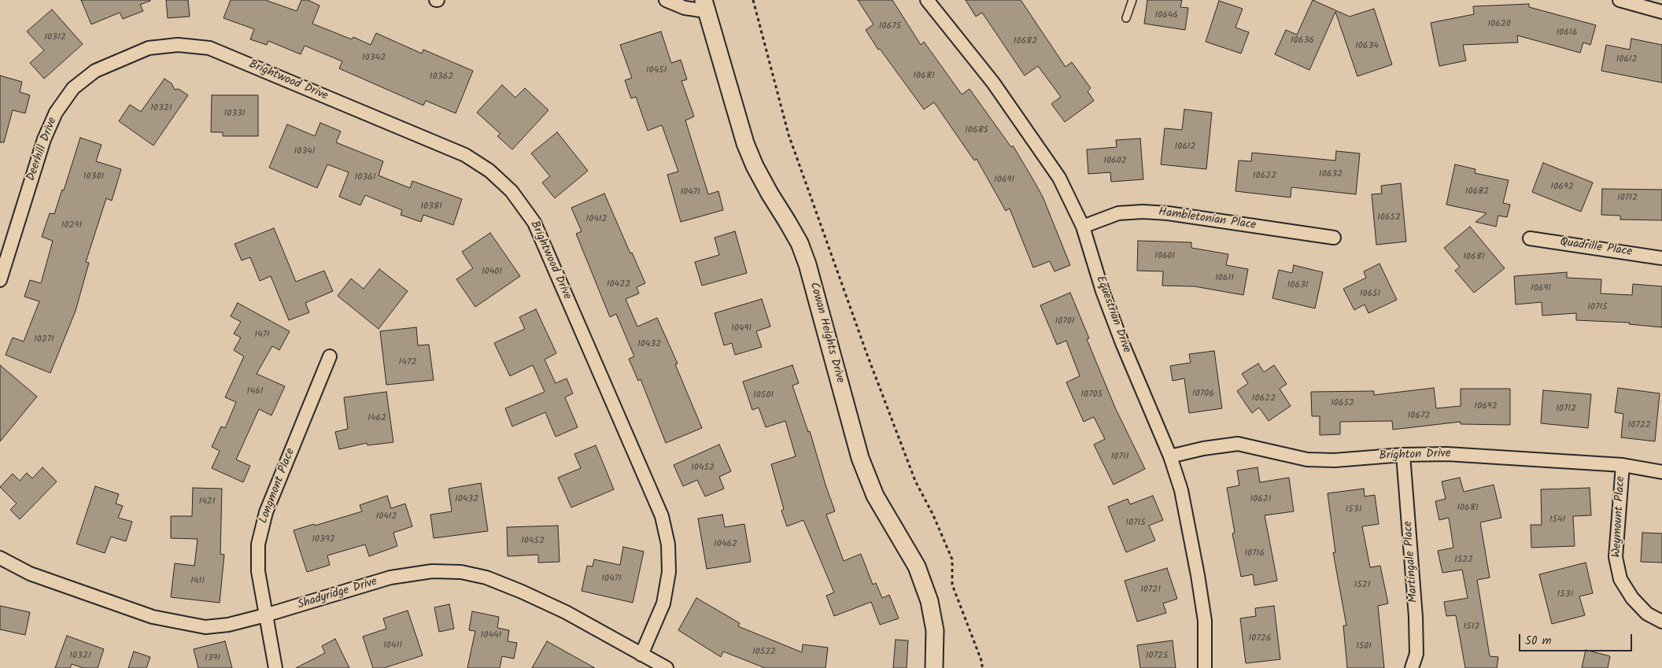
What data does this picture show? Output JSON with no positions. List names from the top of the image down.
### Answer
{
  "streets": {
    "street": [
      "Brightwood Drive",
      "Deerhill Drive",
      "Hambletonian Place",
      "Quadrille Place",
      "Equestrian Drive",
      "Cowan Heights Drive",
      "Brighton Drive",
      "Longmont Place",
      "Weymount Place",
      "Martingale Place",
      "Shadyridge Drive"
    ]
  },
  "crossings": [
    ["Brightwood Drive", "Deerhill Drive"],
    ["Brightwood Drive", "Shadyridge Drive"],
    ["Hambletonian Place", "Equestrian Drive"],
    ["Equestrian Drive", "Brighton Drive"],
    ["Brighton Drive", "Weymount Place"],
    ["Brighton Drive", "Martingale Place"],
    ["Longmont Place", "Shadyridge Drive"]
  ],
  "house_numbers": [
    "10646",
    "10620",
    "10675",
    "10616",
    "10312",
    "10636",
    "10682",
    "10634",
    "10342",
    "10612",
    "10451",
    "10681",
    "10362",
    "10321",
    "10331",
    "10685",
    "10612",
    "10341",
    "10602",
    "10632",
    "10622",
    "10301",
    "10361",
    "10691",
    "10692",
    "10682",
    "10471",
    "10712",
    "10381",
    "10652",
    "10412",
    "10291",
    "10601",
    "10681",
    "10401",
    "10611",
    "10422",
    "10631",
    "10691",
    "10651",
    "10715",
    "10701",
    "10491",
    "1471",
    "10271",
    "10432",
    "1472",
    "1461",
    "10706",
    "10705",
    "10501",
    "10622",
    "10652",
    "10692",
    "10712",
    "10672",
    "1462",
    "10722",
    "10711",
    "10452",
    "10432",
    "10621",
    "1421",
    "10681",
    "1531",
    "10412",
    "1541",
    "10715",
    "10392",
    "10452",
    "10462",
    "10716",
    "1522",
    "10471",
    "1411",
    "1521",
    "10721",
    "1531",
    "1512",
    "10441",
    "10726",
    "10411",
    "1501",
    "10522",
    "10321",
    "10725",
    "1391"
  ],
  "scale_bar": "50 m"
}
